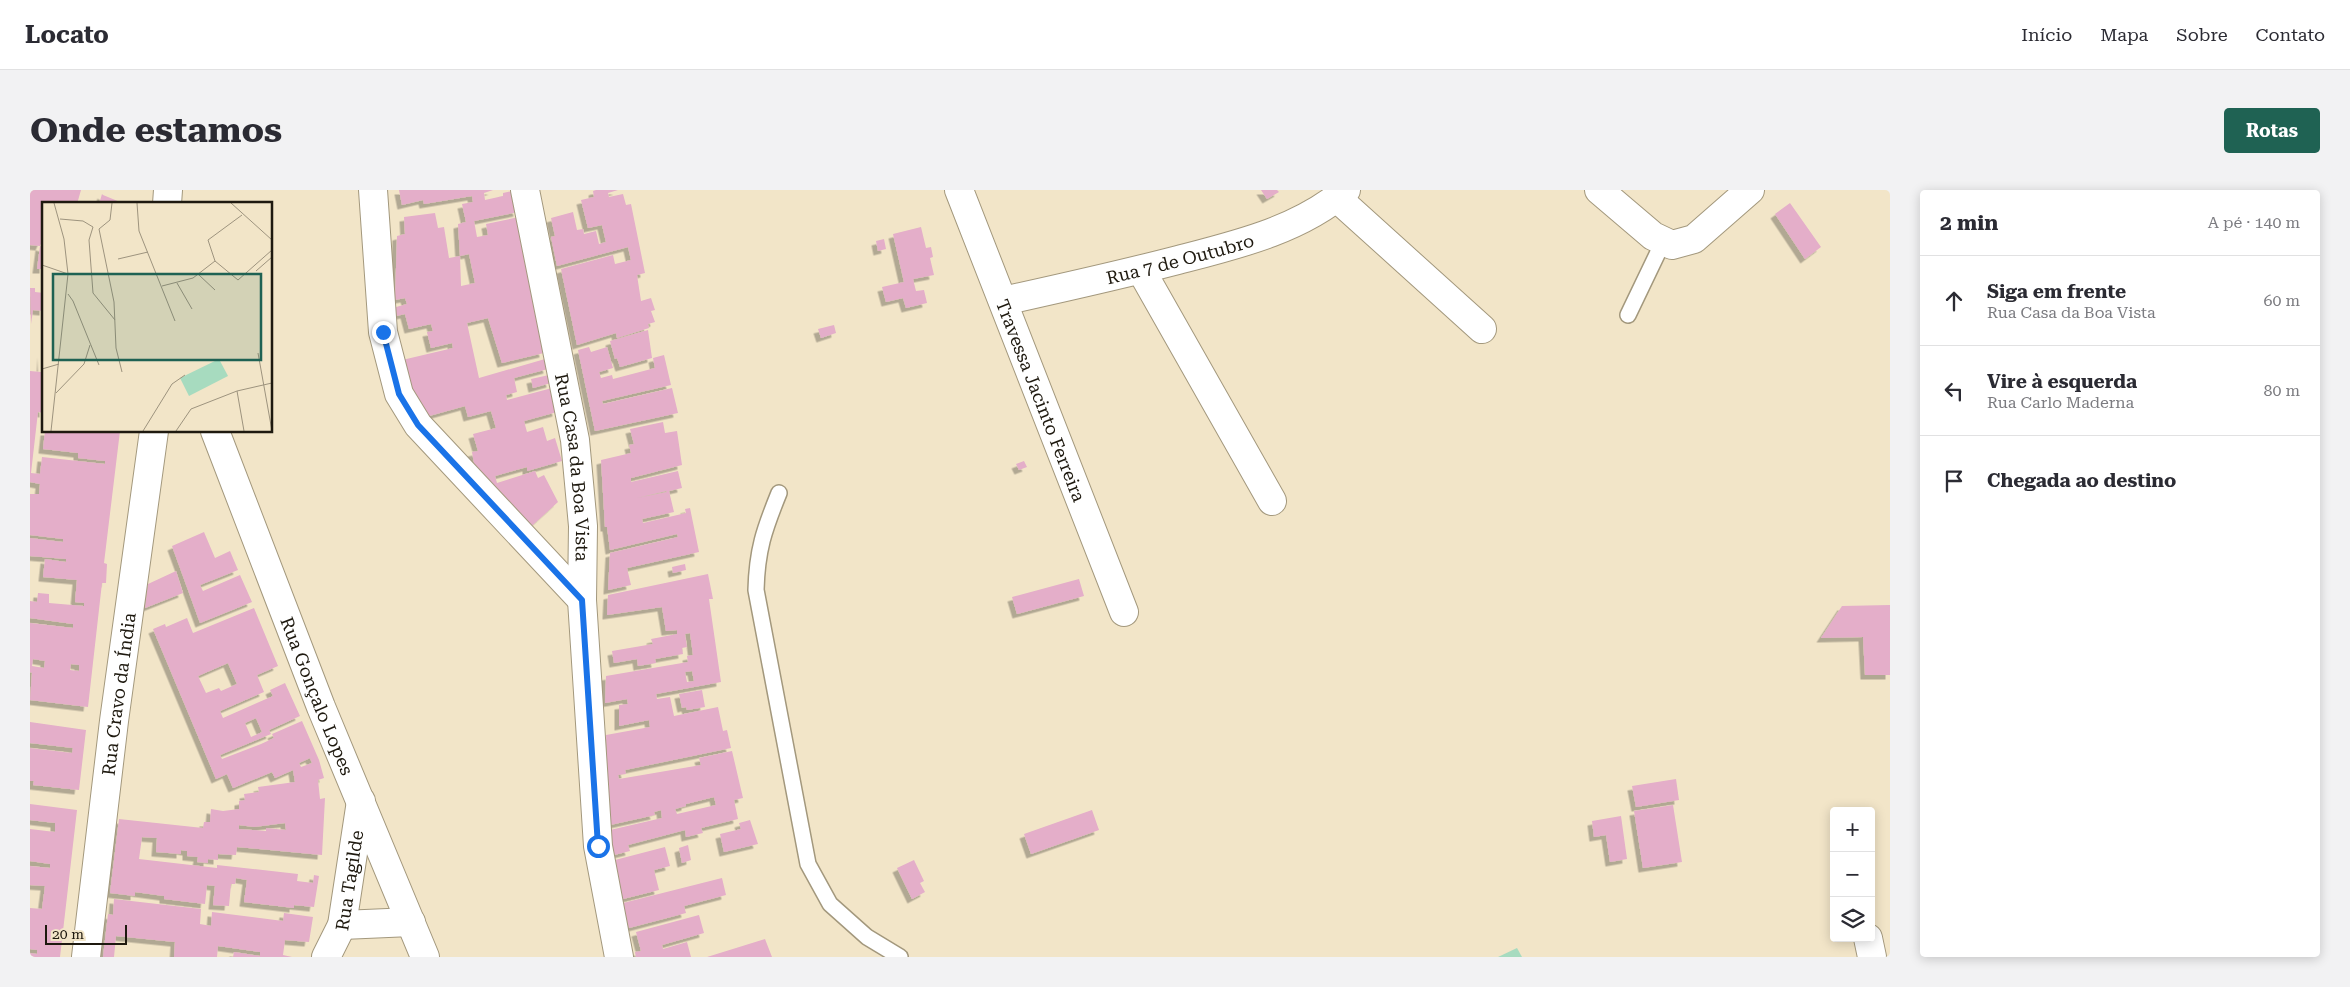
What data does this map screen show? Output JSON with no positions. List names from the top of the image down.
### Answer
{
  "streets": {
    "street": [
      "Rua 7 de Outubro",
      "Travessa Jacinto Ferreira",
      "Rua Casa da Boa Vista",
      "Rua Cravo da Índia",
      "Rua Gonçalo Lopes",
      "Rua Tagilde"
    ]
  },
  "crossings": [
    ["Rua 7 de Outubro", "Travessa Jacinto Ferreira"],
    ["Rua Gonçalo Lopes", "Rua Tagilde"]
  ],
  "scale_bar": "20 m",
  "page": {
    "header": "Locato",
    "nav": [
      "Início",
      "Mapa",
      "Sobre",
      "Contato"
    ],
    "buttons": "Rotas",
    "title": "Onde estamos",
    "heading": ["2 min", "A pé · 140 m"],
    "list": [
      ["Siga em frente", "Rua Casa da Boa Vista", "60 m"],
      ["Vire à esquerda", "Rua Carlo Maderna", "80 m"],
      "Chegada ao destino"
    ],
    "map_buttons": ["+", "−"],
    "scale": "20 m"
  }
}
